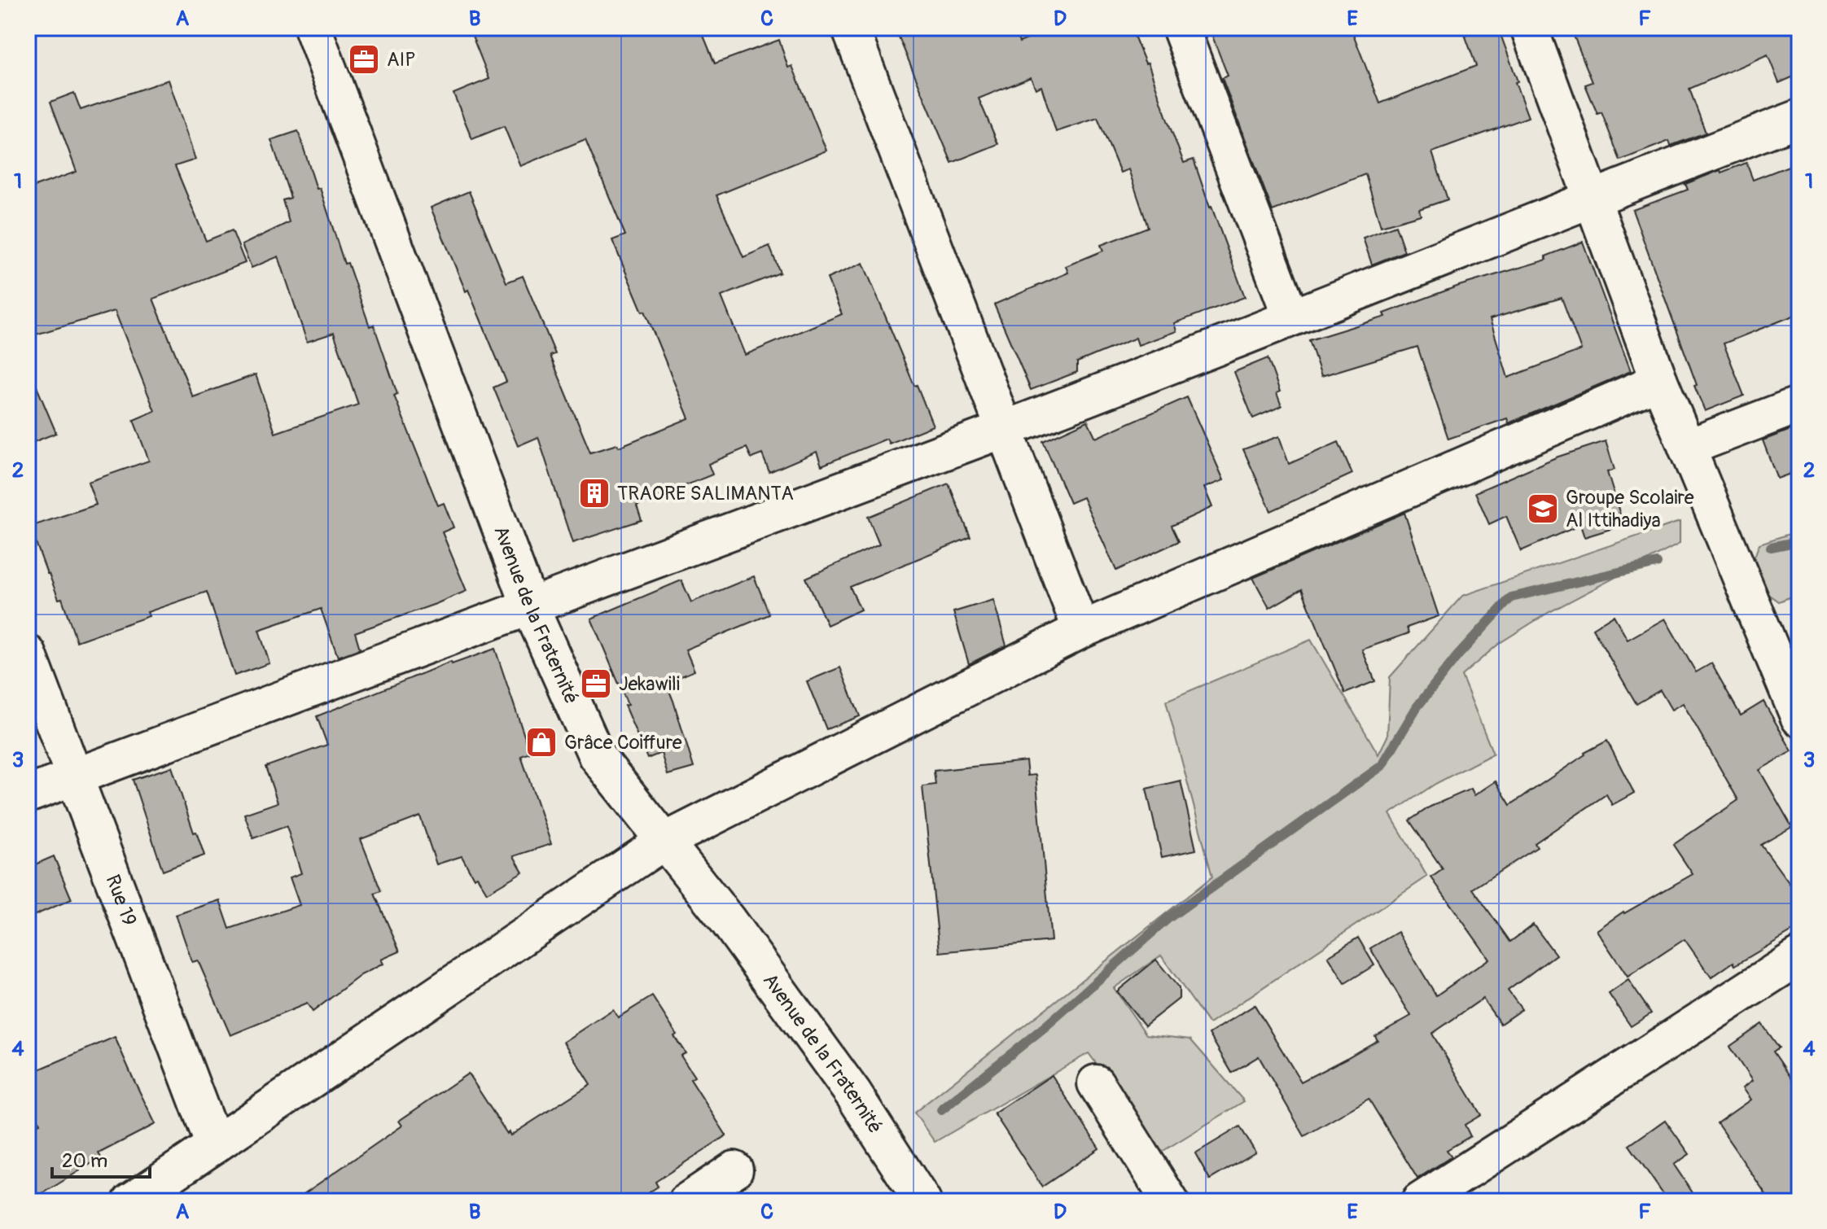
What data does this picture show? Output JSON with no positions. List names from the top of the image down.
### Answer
{
  "streets": {
    "street": ["Avenue de la Fraternité", "Rue 19"]
  },
  "places": {
    "office": ["AIP", "Jekawili"],
    "building": ["TRAORE SALIMANTA"],
    "school or university": ["Groupe Scolaire Al Ittihadiya"],
    "shop": ["Grâce Coiffure"]
  },
  "scale_bar": "20 m",
  "grid": {
    "columns": [
      "A",
      "B",
      "C",
      "D",
      "E",
      "F"
    ],
    "rows": [
      "1",
      "2",
      "3",
      "4"
    ]
  }
}
